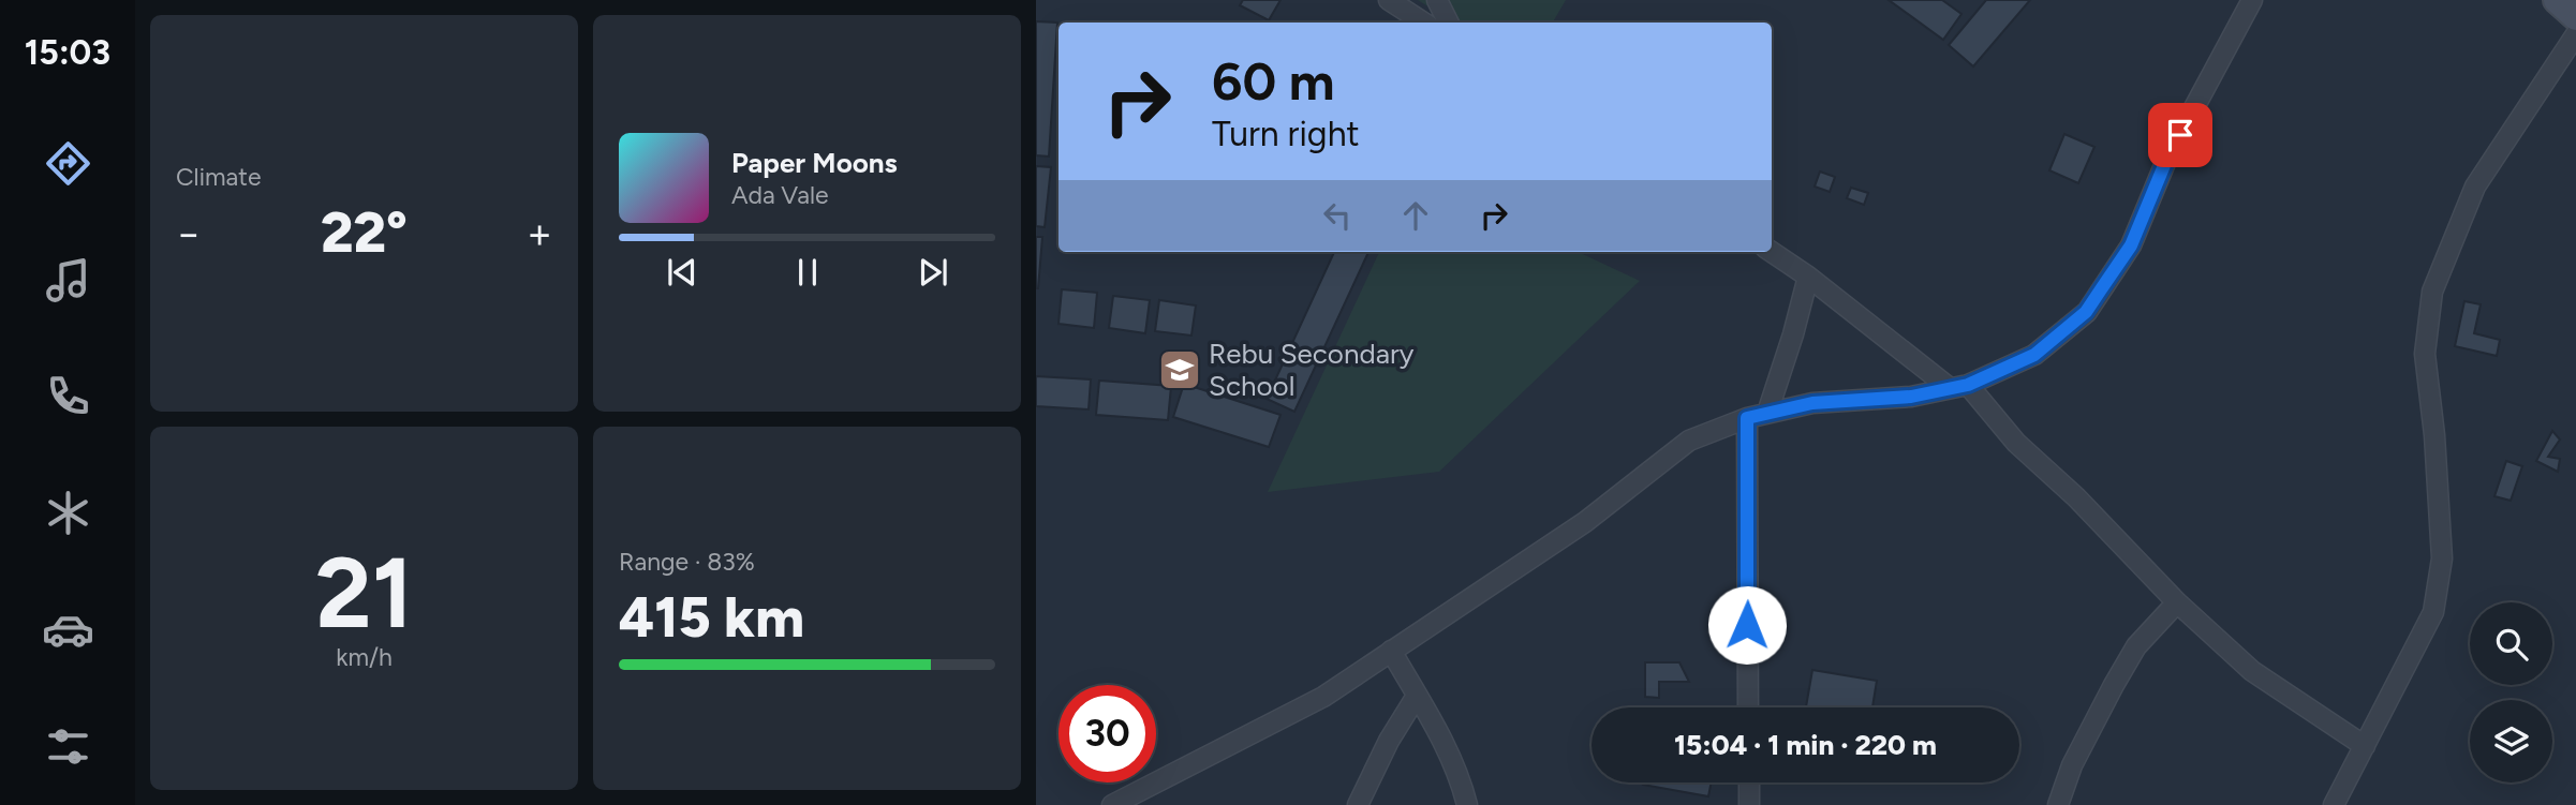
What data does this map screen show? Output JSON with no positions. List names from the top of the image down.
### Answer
{
  "places": {
    "school or university": ["Rebu Secondary School"]
  },
  "page": {
    "tabs": "15:03",
    "tile": [
      "Climate",
      ["21", "km/h"],
      ["Range · 83%", "415 km"]
    ],
    "turn": ["60 m", "Turn right"],
    "song": ["Paper Moons", "Ada Vale"],
    "heat": ["−", "22°", "+"],
    "limit": "30",
    "trip": "15:04 · 1 min · 220 m"
  }
}
